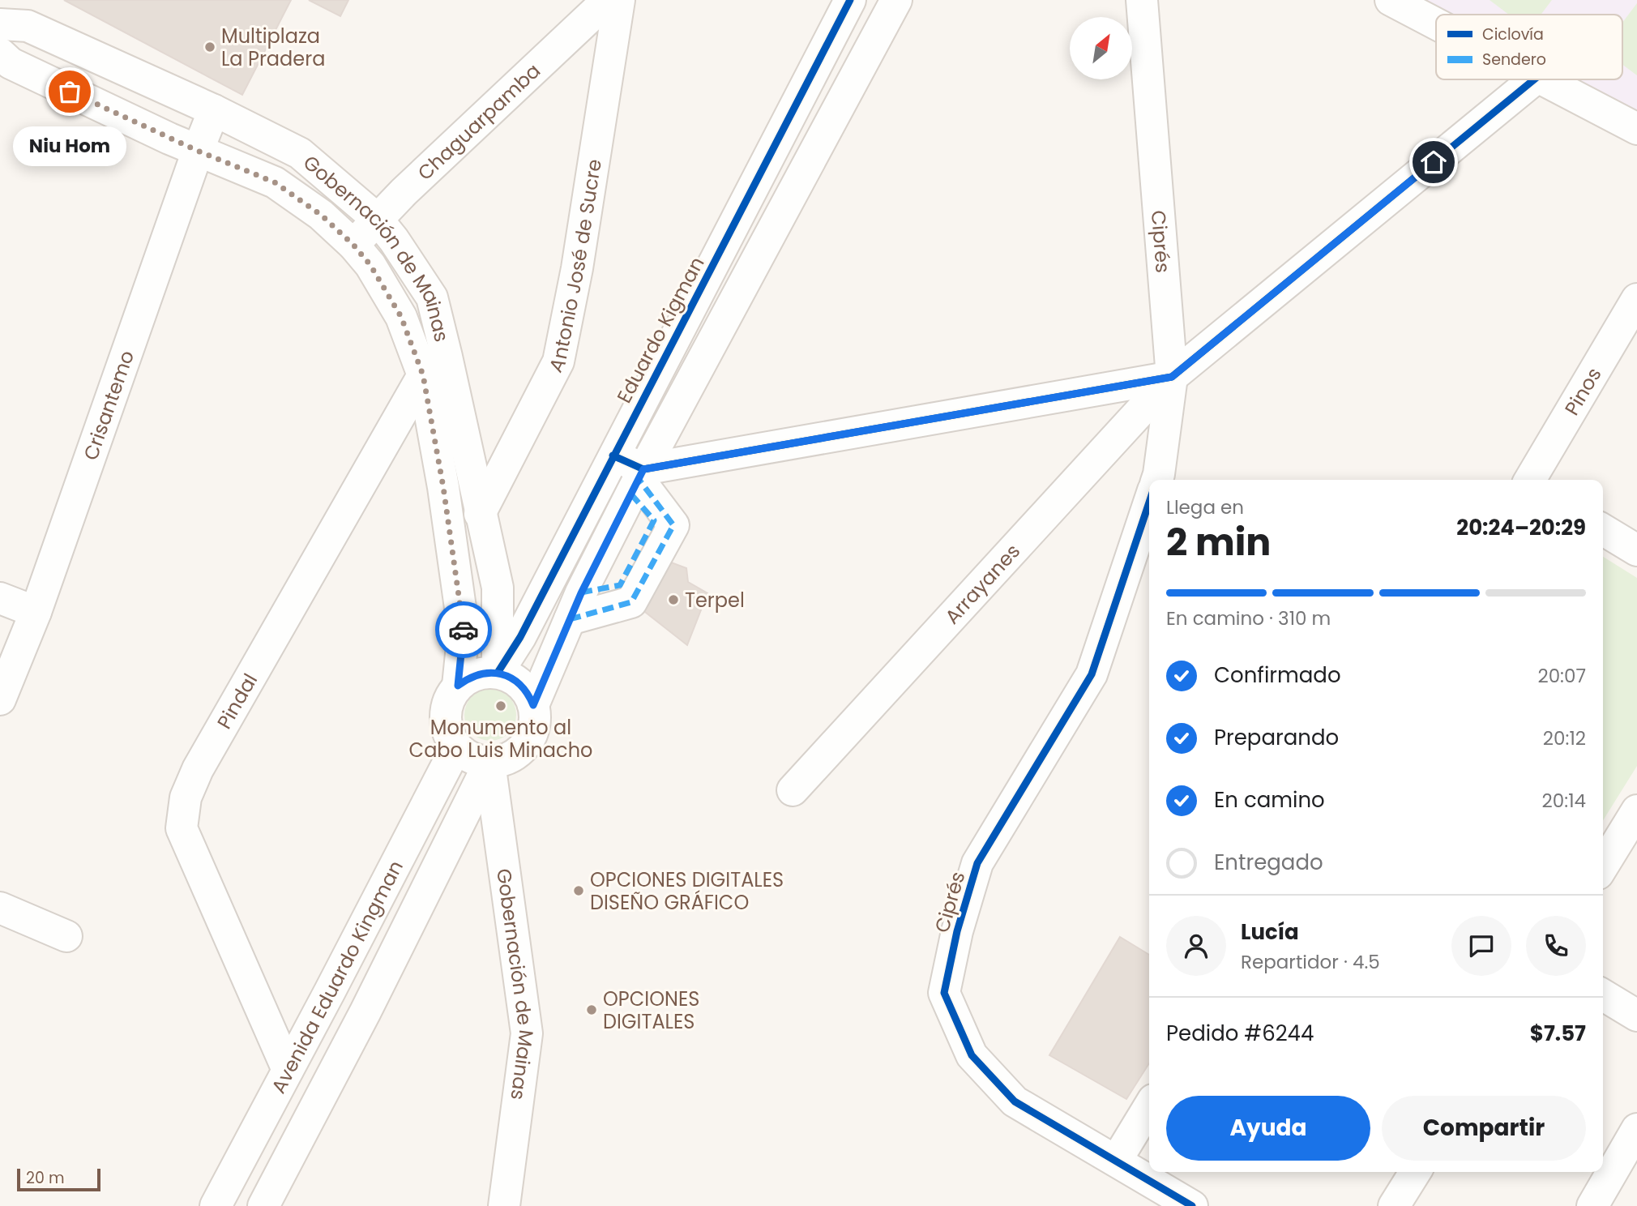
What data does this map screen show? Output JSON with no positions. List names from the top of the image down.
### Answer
{
  "streets": {
    "street": [
      "Chaguarpamba",
      "Ciprés",
      "Gobernación de Mainas",
      "Antonio José de Sucre",
      "Eduardo Kigman",
      "Pinos",
      "Crisantemo",
      "Arrayanes",
      "Pindal",
      "Avenida Eduardo Kingman"
    ]
  },
  "crossings": [
    ["Chaguarpamba", "Gobernación de Mainas"],
    ["Ciprés", "Arrayanes"],
    ["Gobernación de Mainas", "Antonio José de Sucre"],
    ["Gobernación de Mainas", "Eduardo Kigman"],
    ["Gobernación de Mainas", "Crisantemo"],
    ["Gobernación de Mainas", "Pindal"],
    ["Gobernación de Mainas", "Avenida Eduardo Kingman"],
    ["Eduardo Kigman", "Avenida Eduardo Kingman"],
    ["Pindal", "Avenida Eduardo Kingman"]
  ],
  "places": [
    "Multiplaza La Pradera",
    "Niu Hom",
    "Terpel",
    "Monumento al Cabo Luis Minacho",
    "OPCIONES DIGITALES DISEÑO GRÁFICO",
    "OPCIONES DIGITALES"
  ],
  "legend": ["Ciclovía", "Sendero"],
  "scale_bar": "20 m",
  "north": "top right",
  "page": {
    "bubble": "Niu Hom",
    "heading": ["2 min", "Llega en", "20:24–20:29"],
    "panel": [
      "Lucía",
      "Repartidor · 4.5",
      "Pedido #6244",
      "$7.57"
    ],
    "bar": "En camino · 310 m",
    "list": [
      ["Confirmado", "20:07"],
      ["Preparando", "20:12"],
      ["En camino", "20:14"],
      "Entregado"
    ],
    "buttons": ["Ayuda", "Compartir"],
    "scale": "20 m"
  }
}
